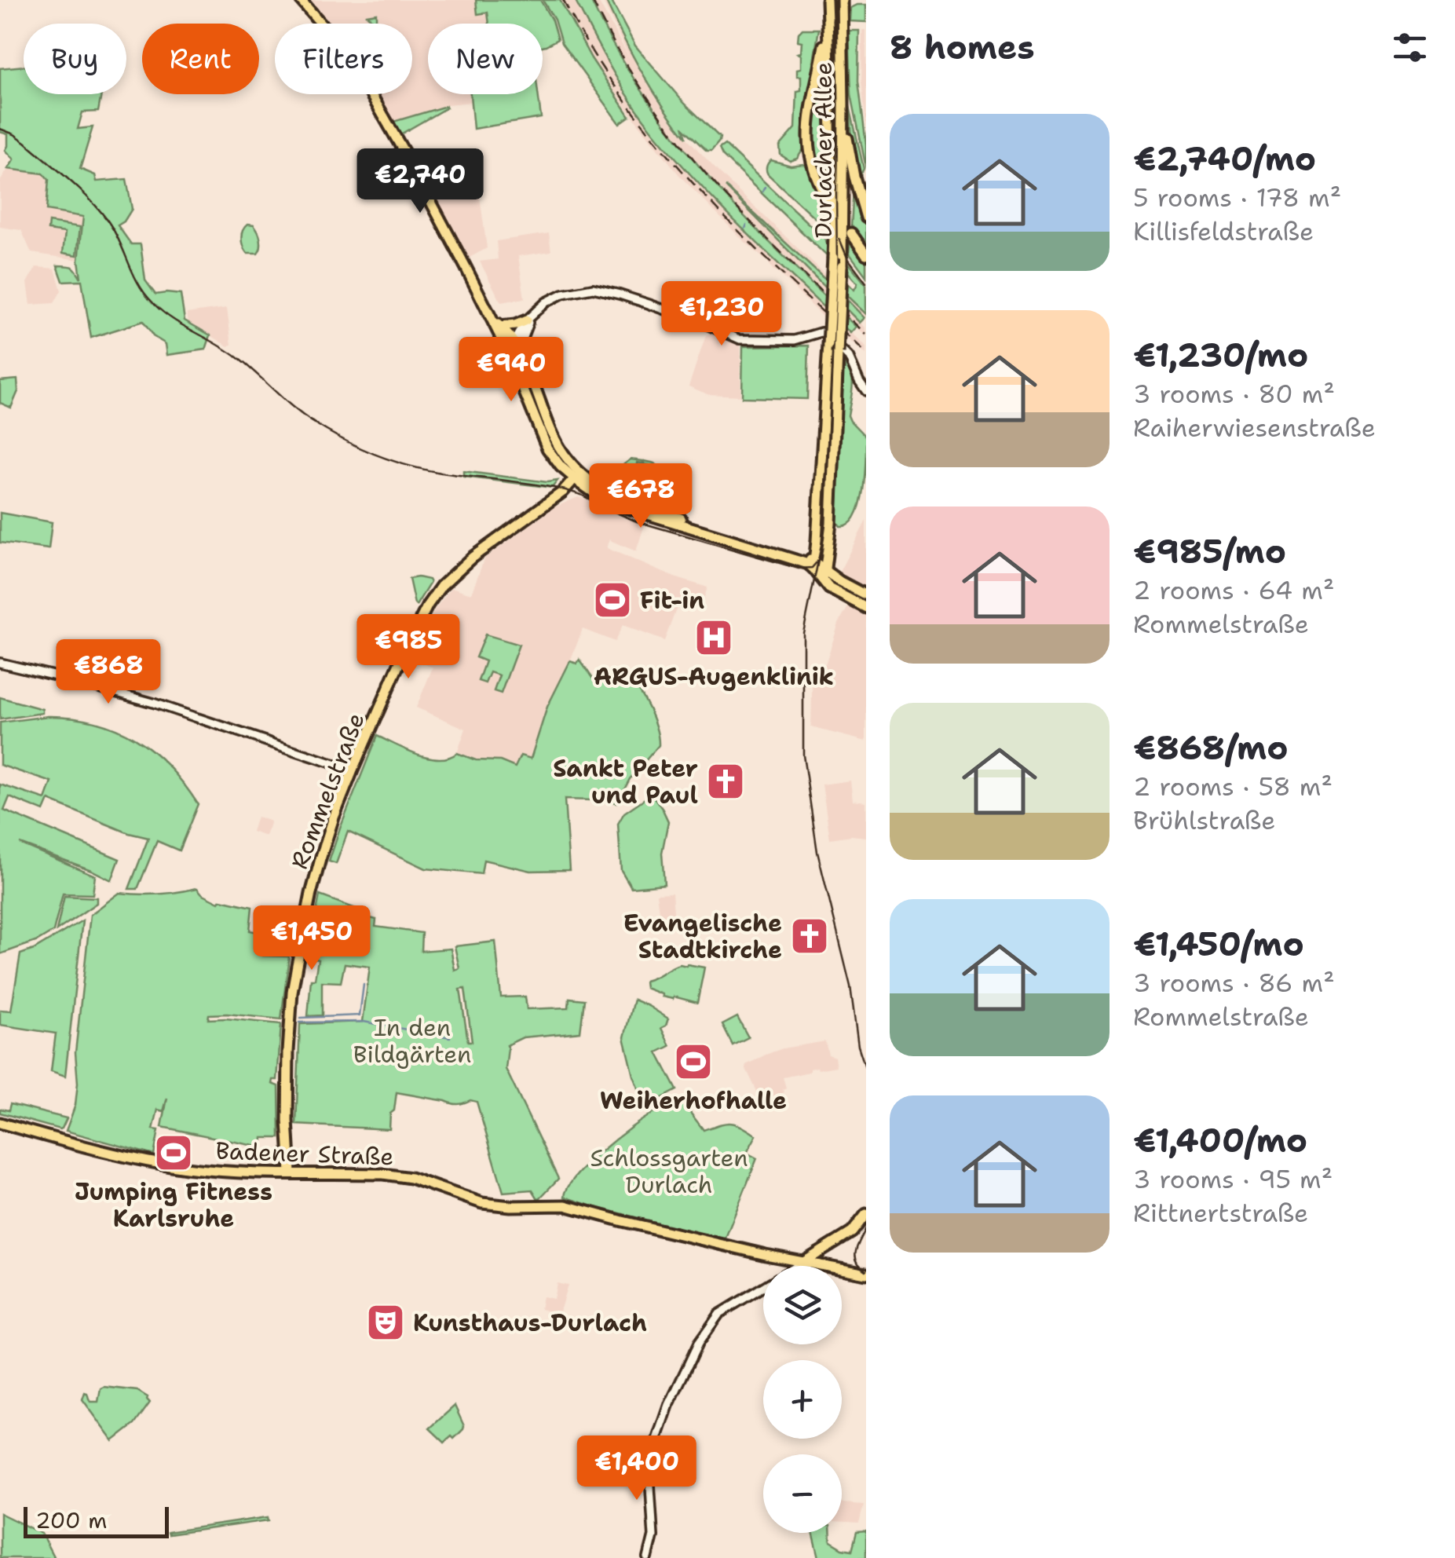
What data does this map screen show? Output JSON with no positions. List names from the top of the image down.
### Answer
{
  "streets": {
    "main road": ["Durlacher Allee", "Rommelstraße", "Badener Straße"]
  },
  "crossings": [
    ["Rommelstraße", "Badener Straße"]
  ],
  "parks": ["In den Bildgärten", "Schlossgarten Durlach"],
  "places": {
    "sports": ["Fit-in", "Weiherhofhalle", "Jumping Fitness Karlsruhe"],
    "hospital": ["ARGUS-Augenklinik"],
    "church": ["Sankt Peter und Paul", "Evangelische Stadtkirche"],
    "theatre": ["Kunsthaus-Durlach"]
  },
  "scale_bar": "200 m",
  "page": {
    "heading": "8 homes",
    "chip": [
      "Buy",
      "Rent",
      "Filters",
      "New"
    ],
    "list": [
      {
        "name": "€2,740/mo",
        "note": "5 rooms · 178 m² · Killisfeldstraße"
      },
      {
        "name": "€1,230/mo",
        "note": "3 rooms · 80 m² · Raiherwiesenstraße"
      },
      {
        "name": "€985/mo",
        "note": "2 rooms · 64 m² · Rommelstraße"
      },
      {
        "name": "€868/mo",
        "note": "2 rooms · 58 m² · Brühlstraße"
      },
      {
        "name": "€1,450/mo",
        "note": "3 rooms · 86 m² · Rommelstraße"
      },
      {
        "name": "€1,400/mo",
        "note": "3 rooms · 95 m² · Rittnertstraße"
      }
    ],
    "price": [
      "€2,740",
      "€1,230",
      "€940",
      "€678",
      "€985",
      "€868",
      "€1,450",
      "€1,400"
    ],
    "map_buttons": ["+", "−"],
    "scale": "200 m"
  }
}
